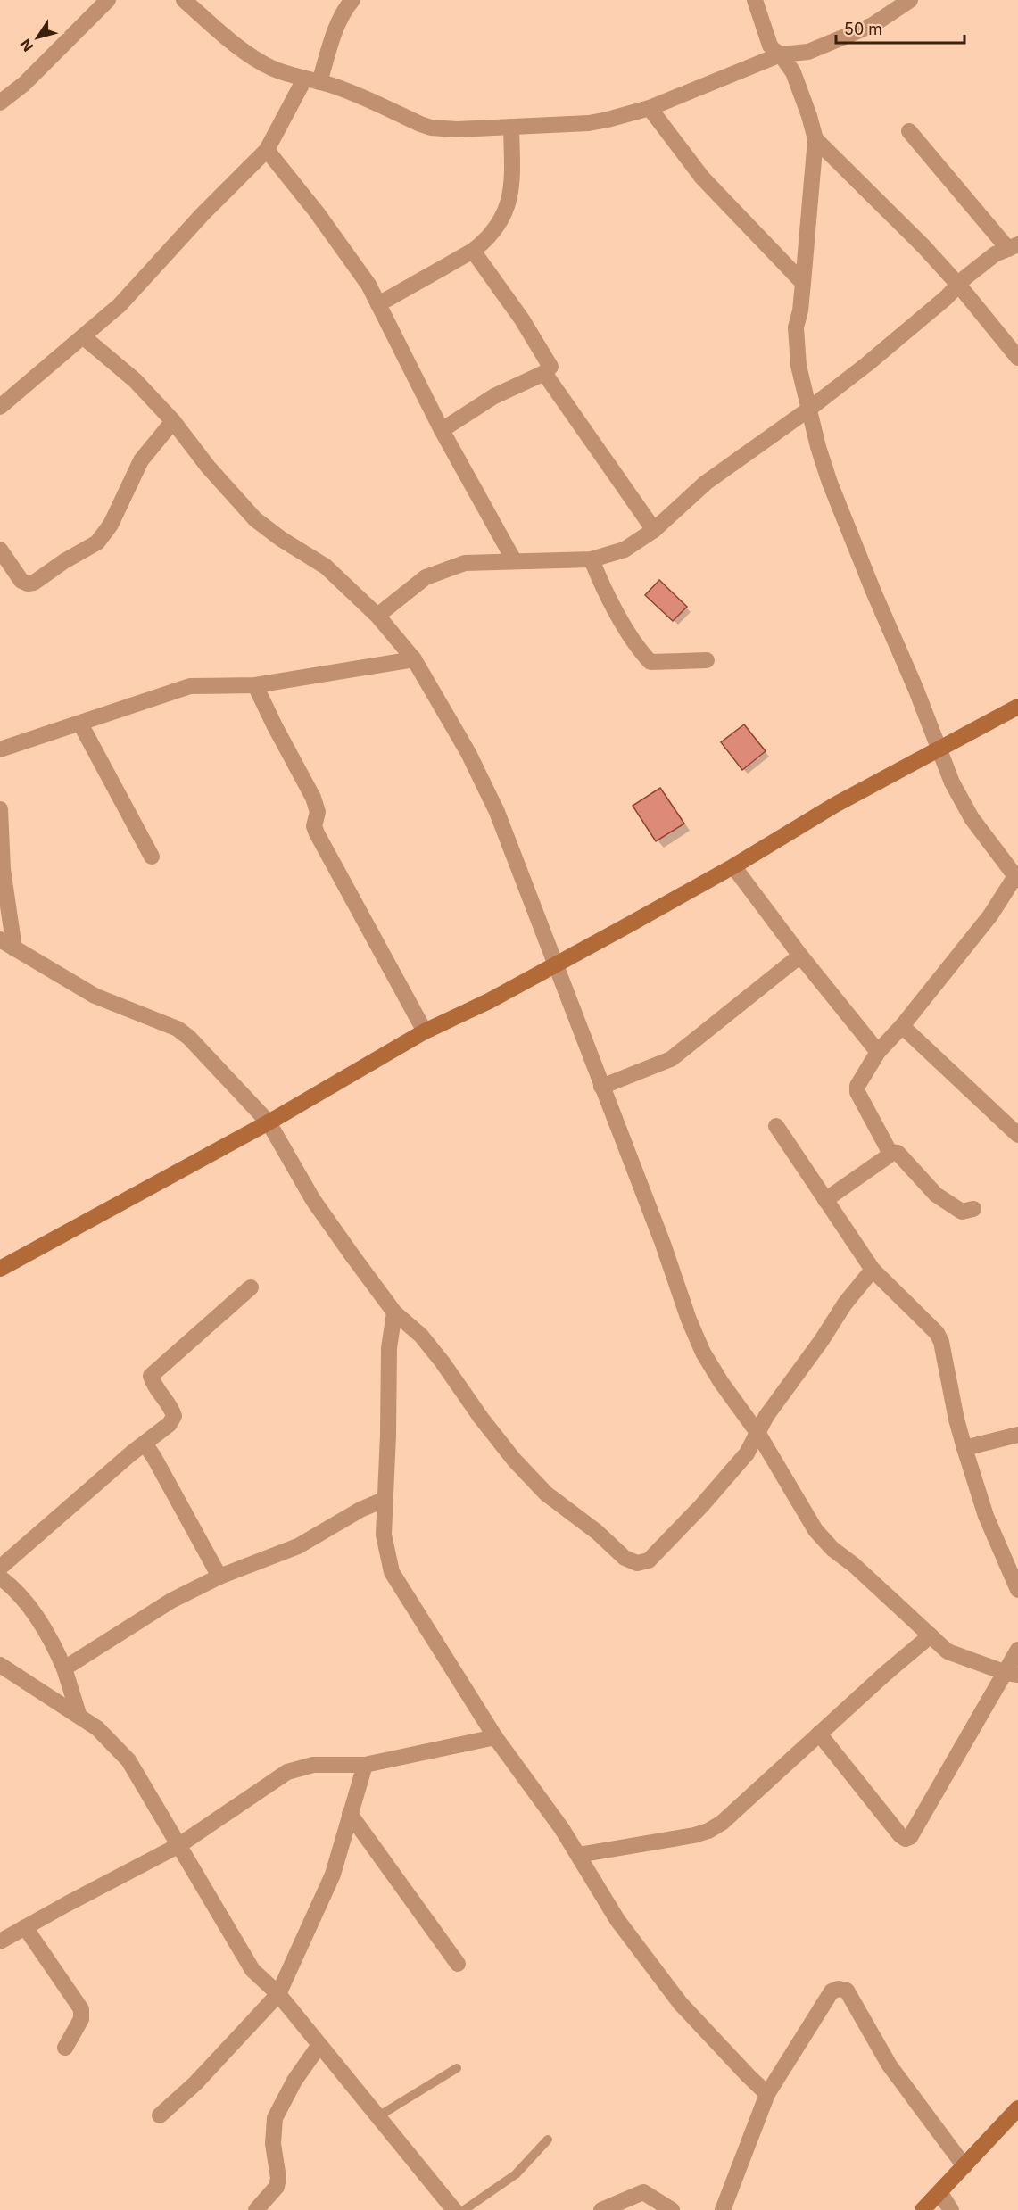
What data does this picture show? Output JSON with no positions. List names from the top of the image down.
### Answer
{
  "scale_bar": "50 m",
  "north": "bottom left"
}
